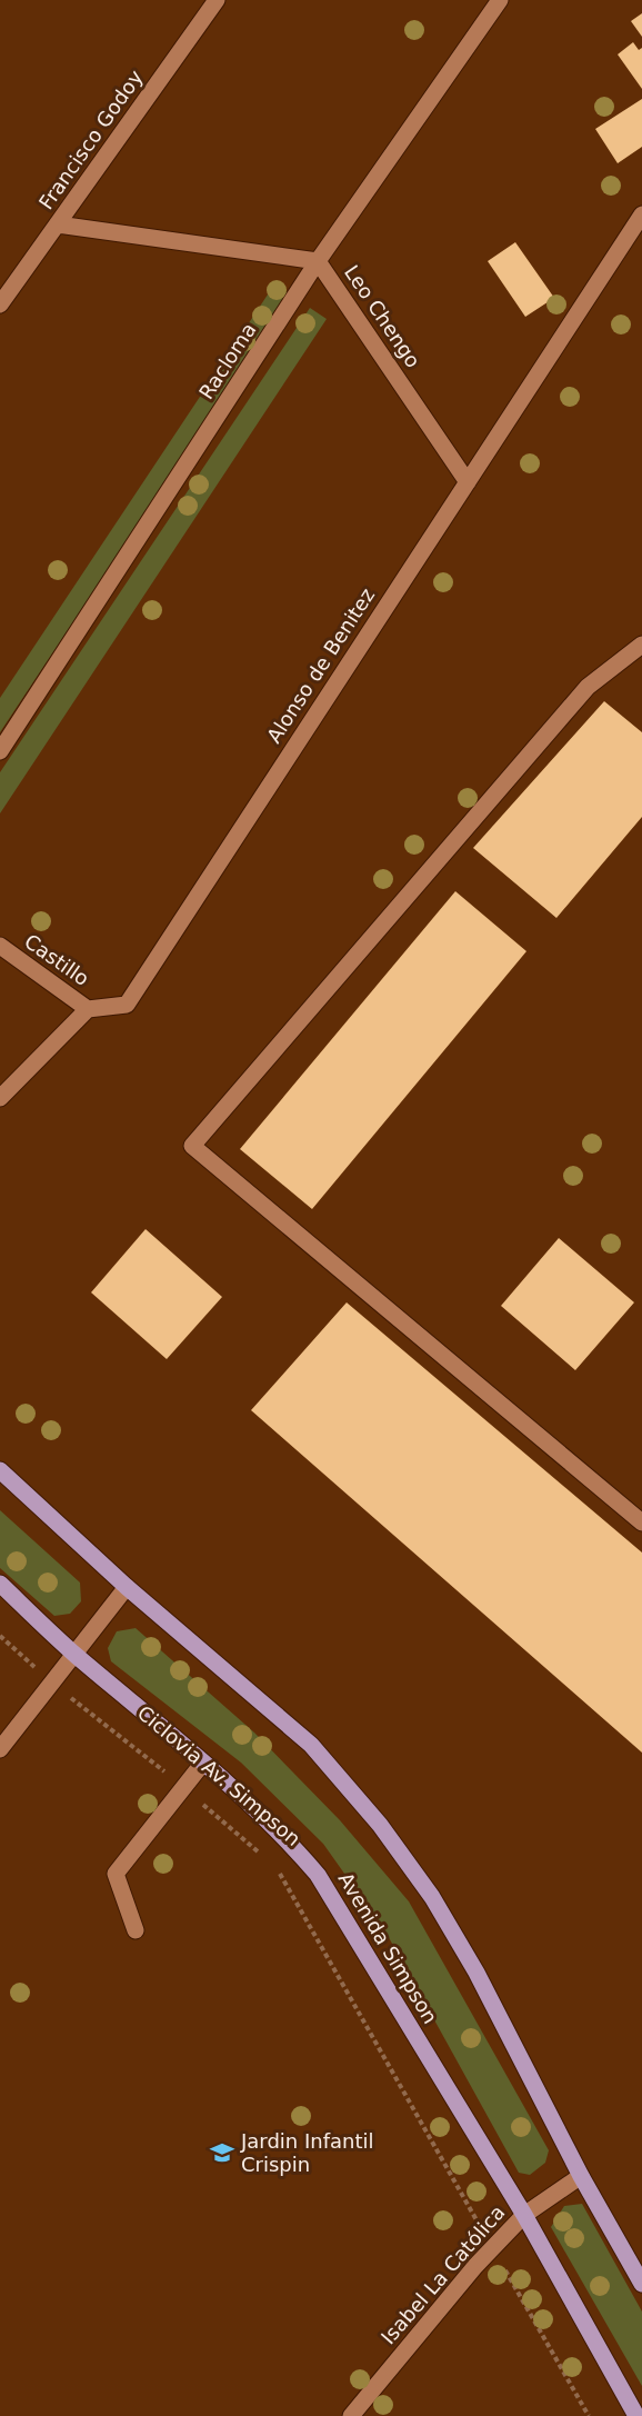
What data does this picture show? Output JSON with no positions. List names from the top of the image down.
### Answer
{
  "streets": {
    "main road": ["Avenida Simpson"],
    "street": [
      "Francisco Godoy",
      "Leo Chengo",
      "Racloma",
      "Alonso de Benitez",
      "Castillo",
      "Isabel La Católica"
    ]
  },
  "crossings": [
    ["Francisco Godoy", "Leo Chengo"],
    ["Leo Chengo", "Racloma"],
    ["Leo Chengo", "Alonso de Benitez"],
    ["Alonso de Benitez", "Castillo"],
    ["Avenida Simpson", "Isabel La Católica"]
  ],
  "places": {
    "school or university": ["Jardin Infantil Crispin"]
  }
}
